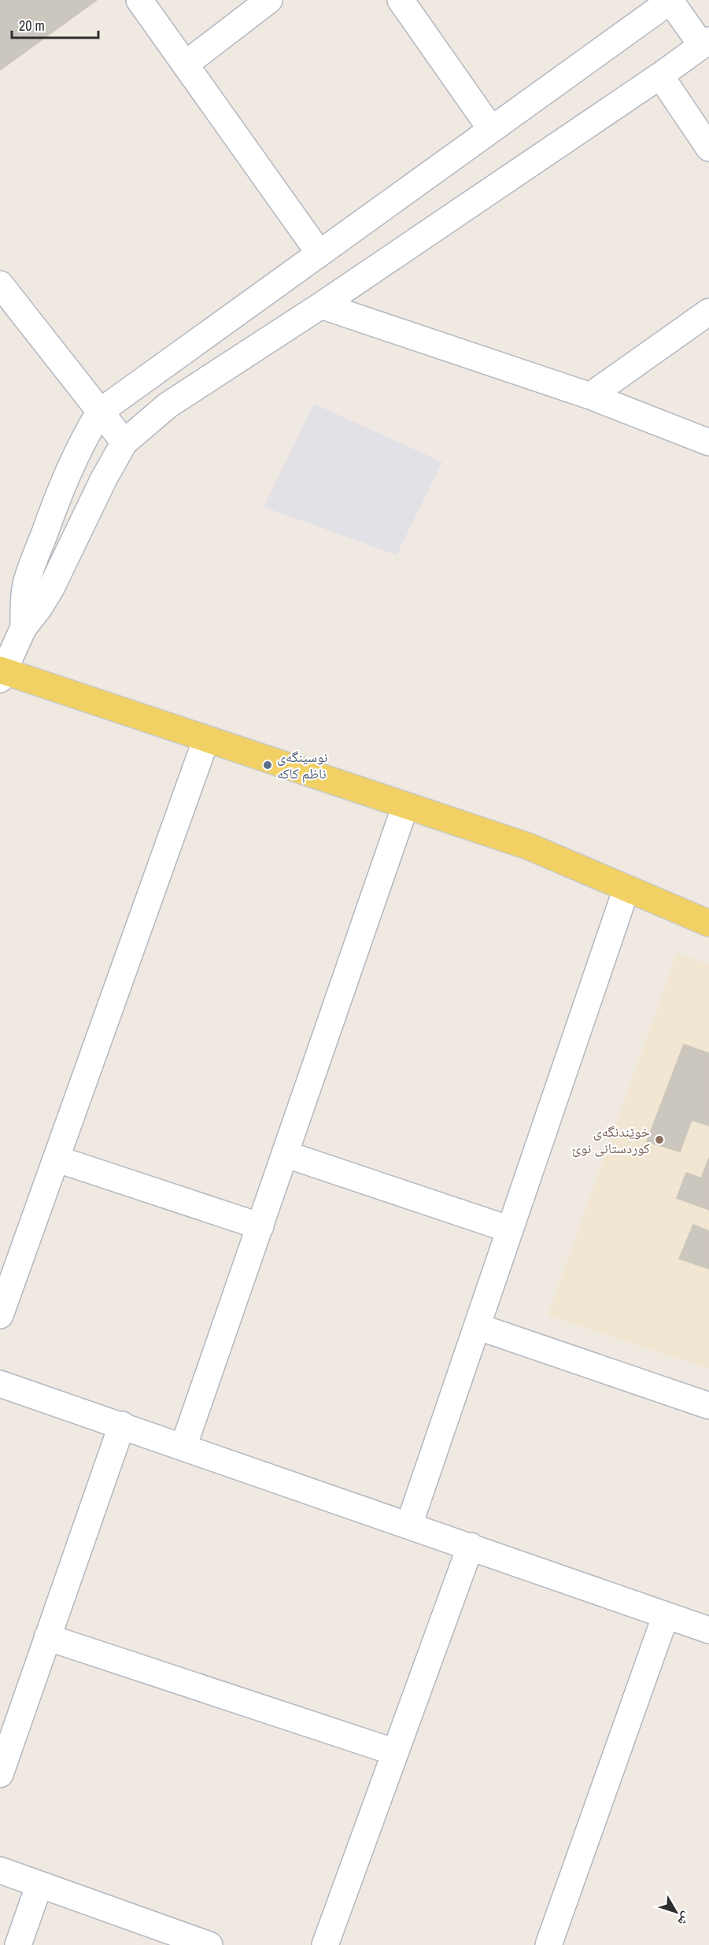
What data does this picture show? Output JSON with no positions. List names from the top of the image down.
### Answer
{
  "places": ["نوسینگەی ناظم کاکە", "خوێندنگەی کوردستانی نوێ"],
  "scale_bar": "20 m",
  "north": "bottom right"
}
